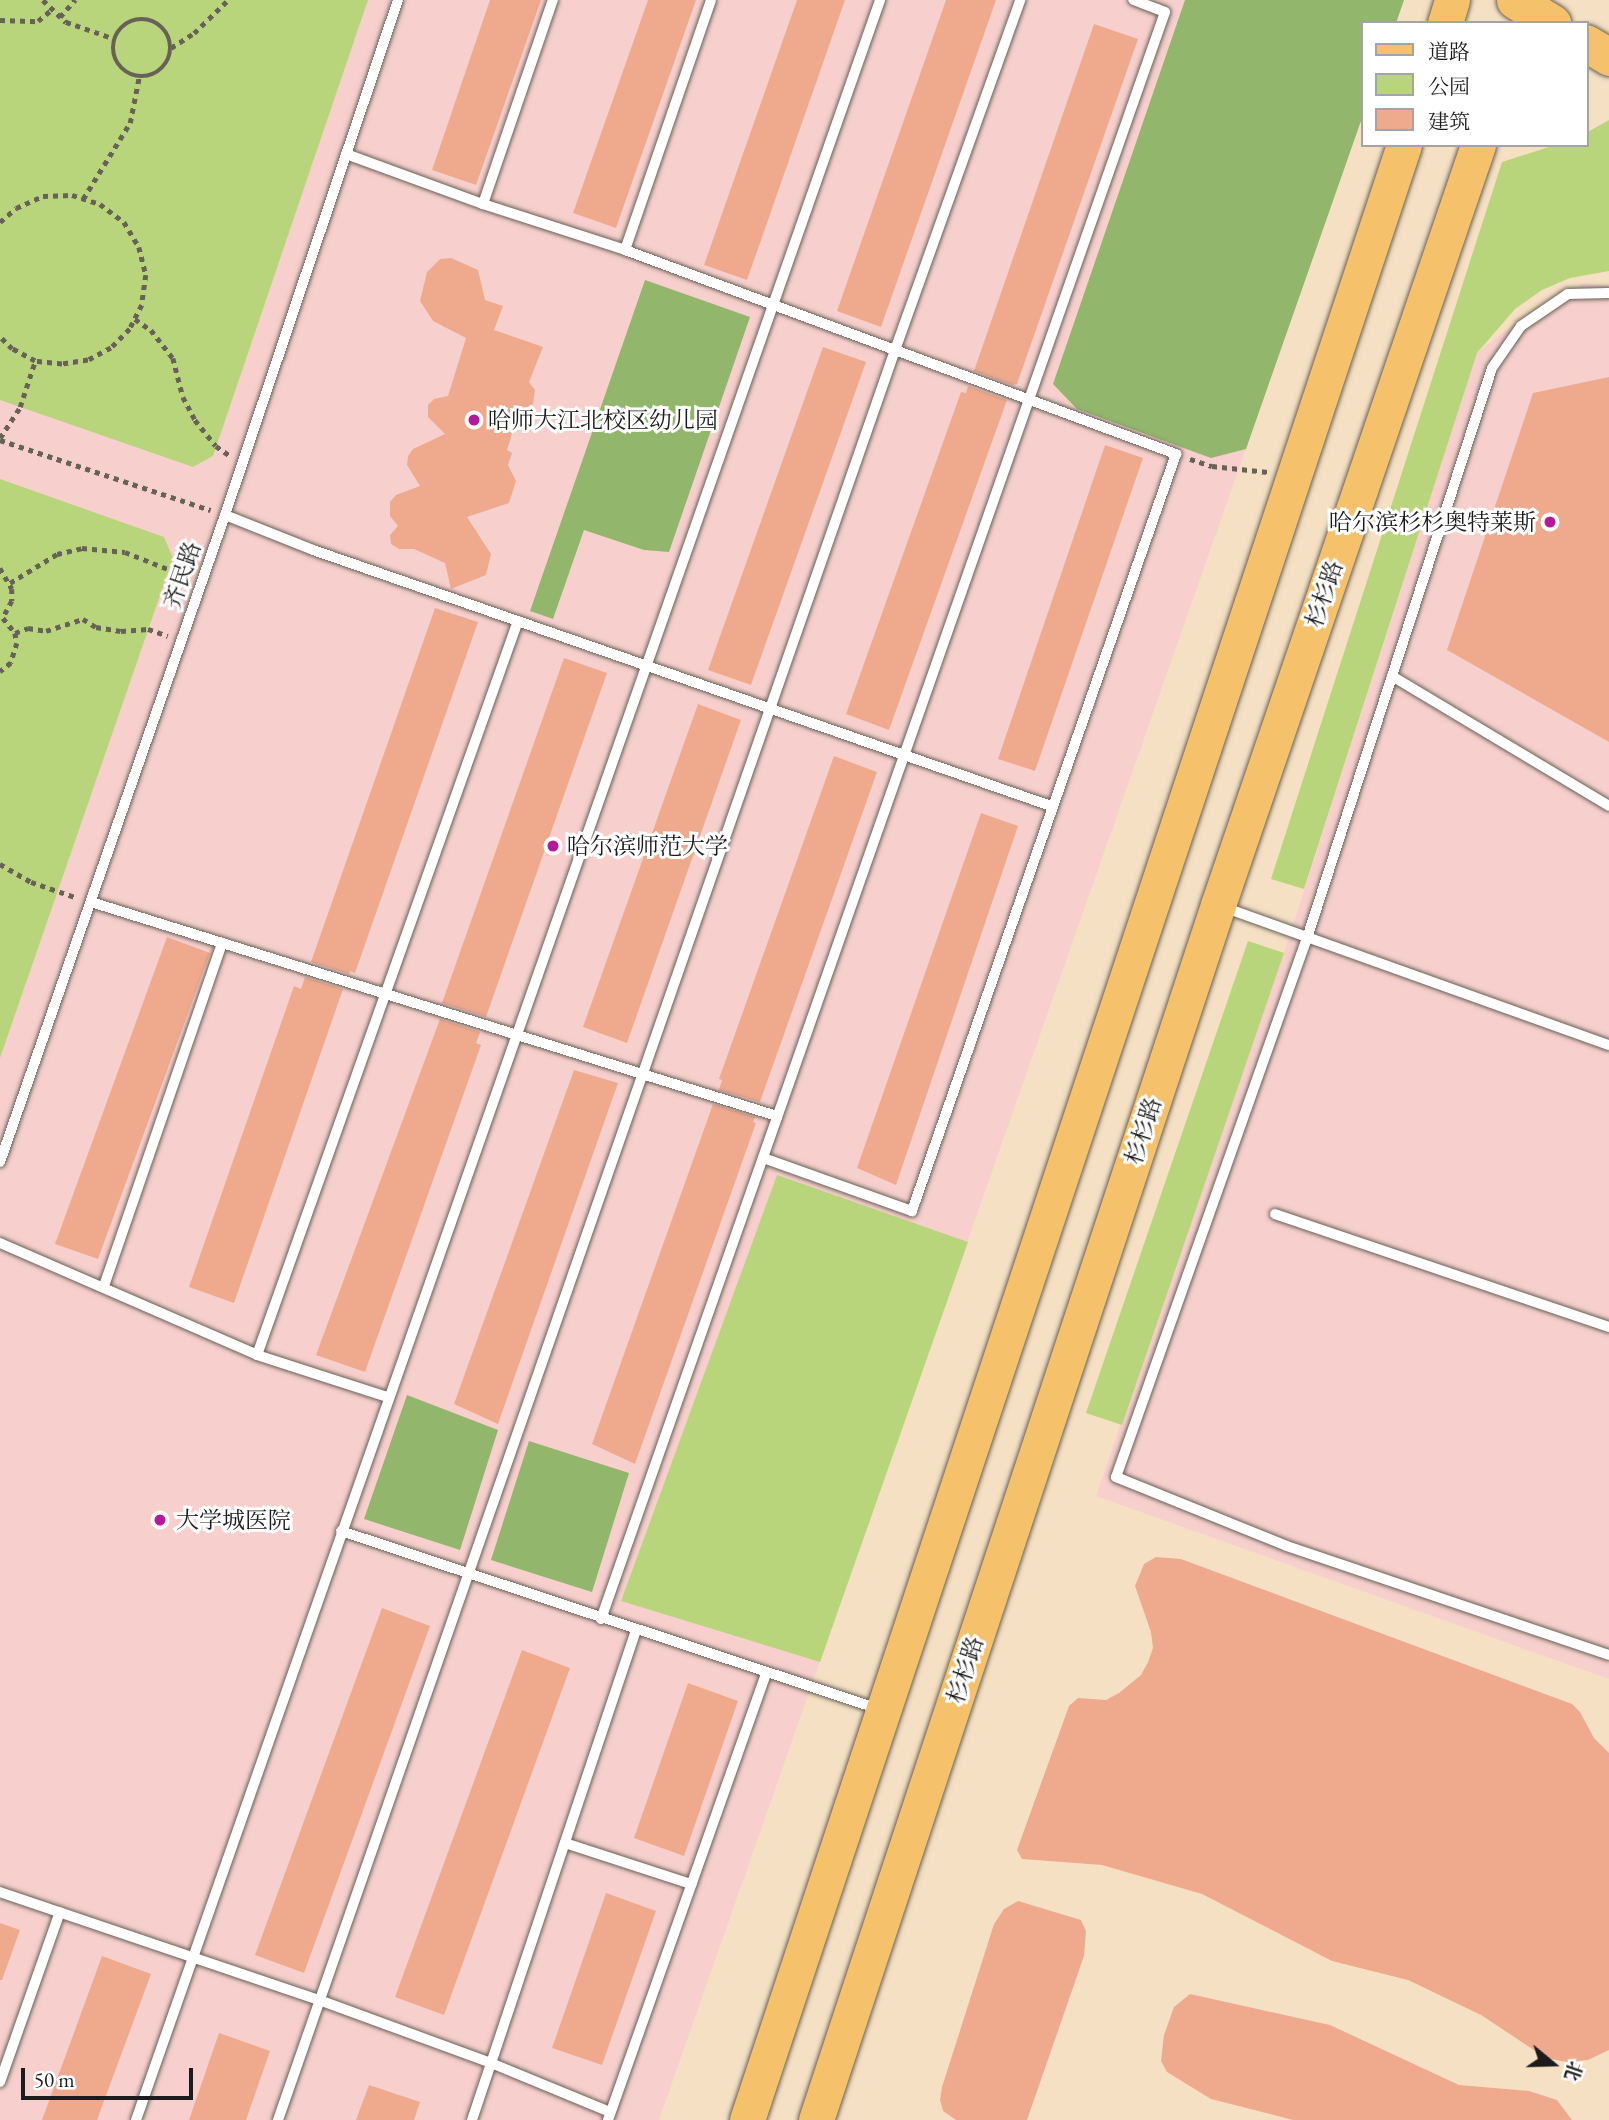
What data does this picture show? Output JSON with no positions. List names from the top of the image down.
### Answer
{
  "streets": {
    "main road": ["杉杉路"],
    "lane": ["齐民路"]
  },
  "places": [
    "哈师大江北校区幼儿园",
    "哈尔滨杉杉奥特莱斯",
    "哈尔滨师范大学",
    "大学城医院"
  ],
  "legend": ["道路", "公园", "建筑"],
  "scale_bar": "50 m",
  "north": "right"
}
